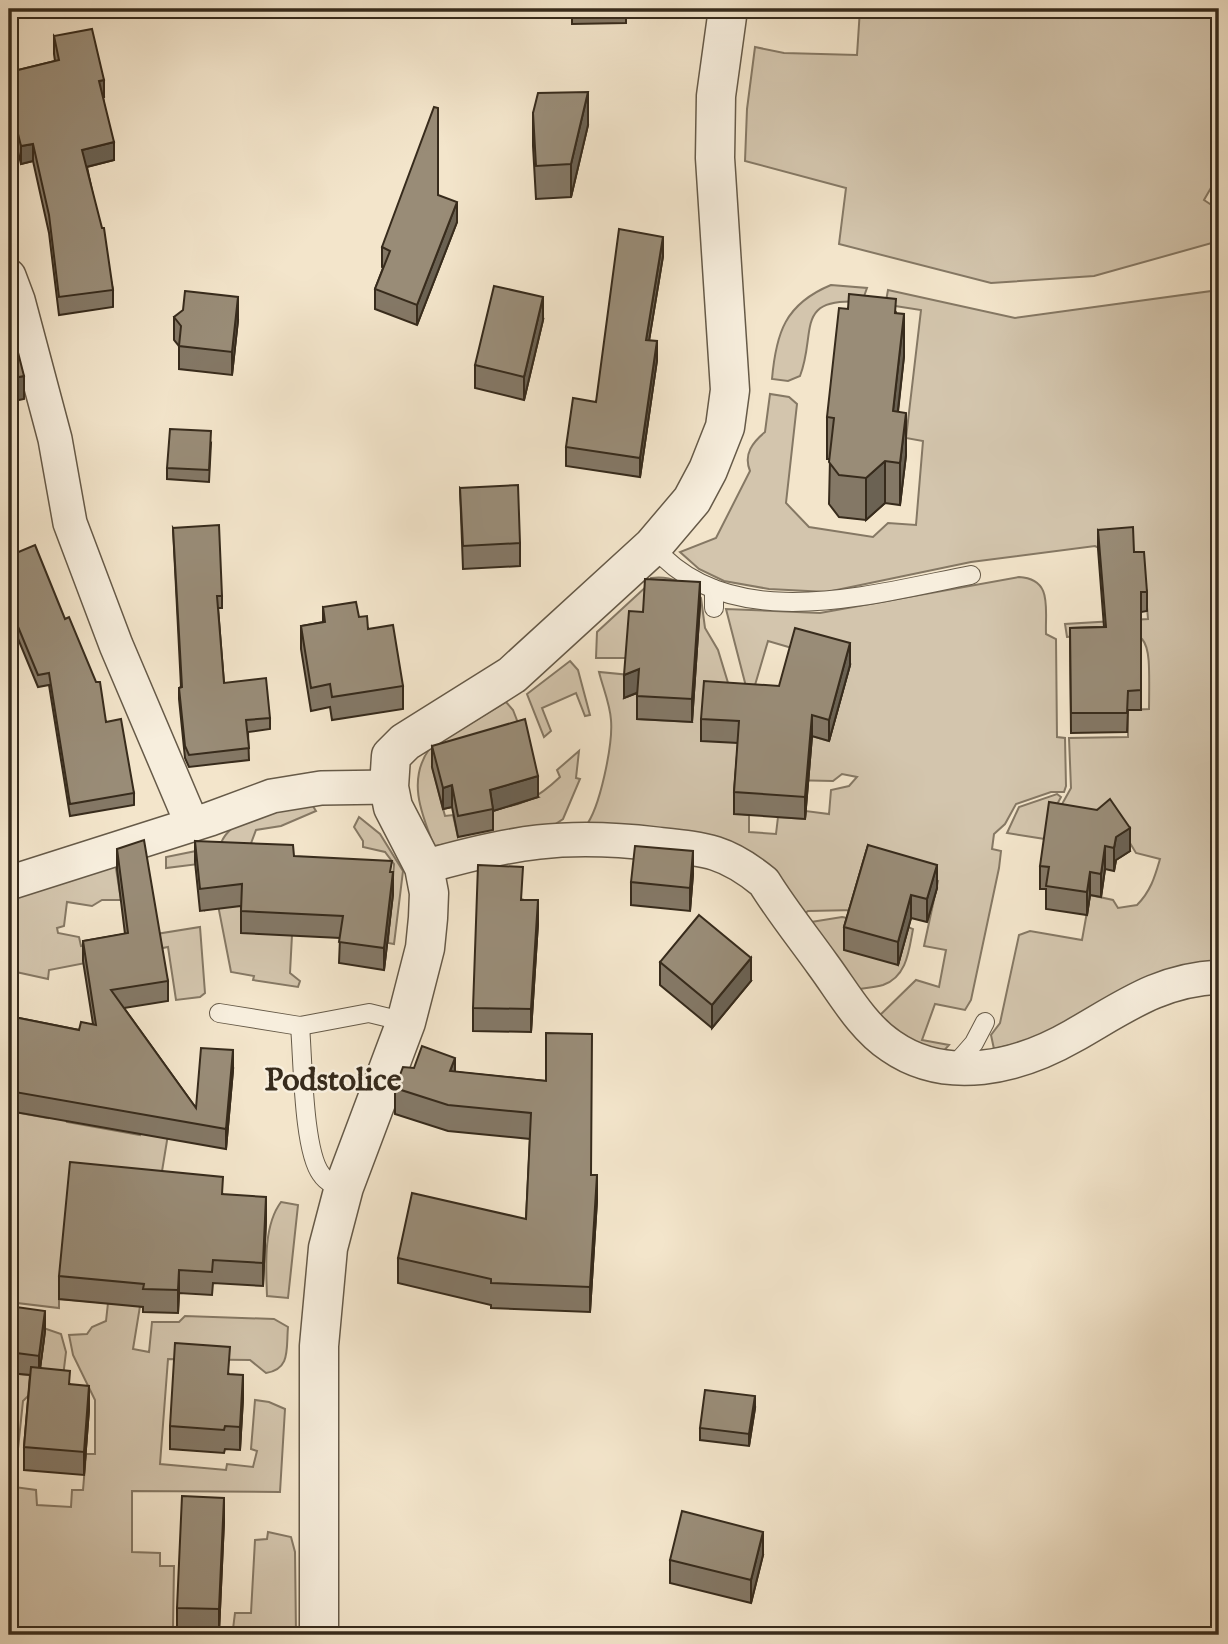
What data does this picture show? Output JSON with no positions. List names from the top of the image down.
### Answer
{
  "districts": ["Podstolice"]
}
